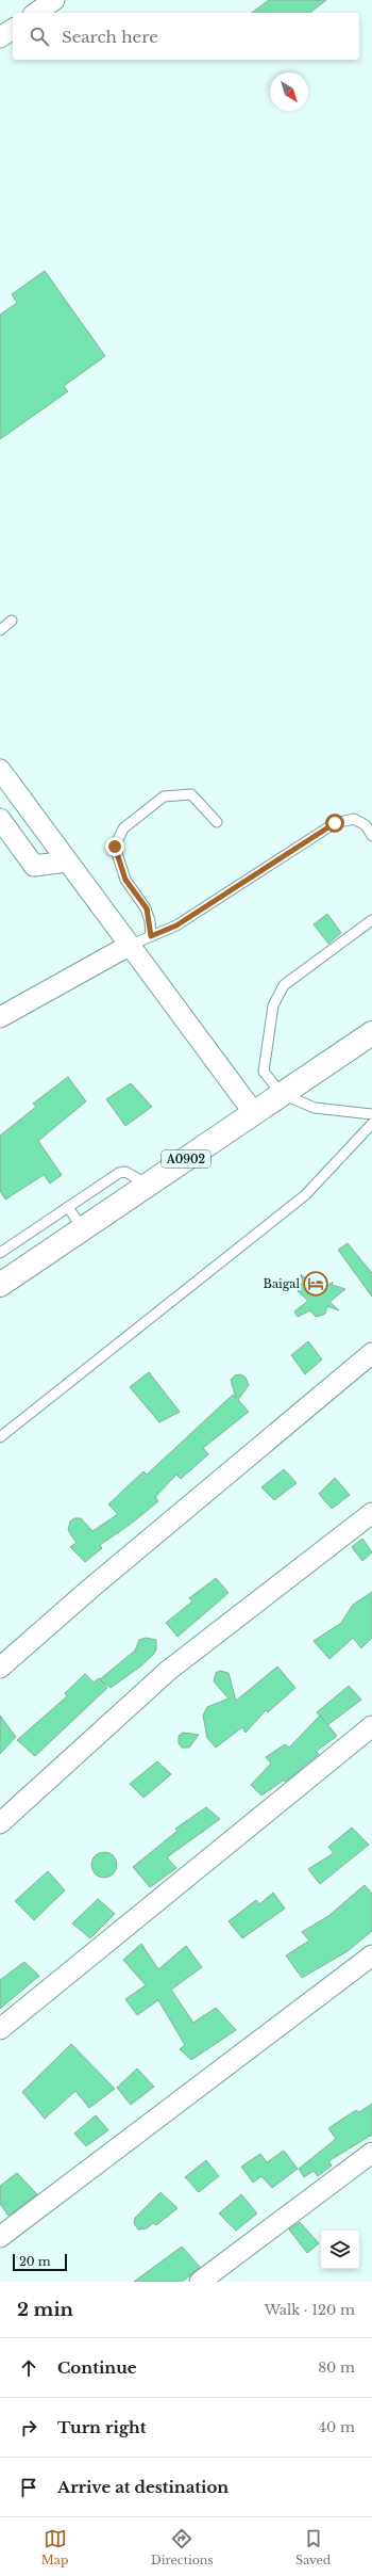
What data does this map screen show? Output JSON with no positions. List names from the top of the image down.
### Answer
{
  "streets": {
    "highway": ["A0902"]
  },
  "places": {
    "hotel": ["Baigal"]
  },
  "scale_bar": "20 m",
  "north": "bottom right",
  "page": {
    "search": "Search here",
    "scale": "20 m",
    "heading": ["2 min", "Walk · 120 m"],
    "list": [
      ["Continue", "80 m"],
      ["Turn right", "40 m"],
      "Arrive at destination"
    ],
    "nav": ["Map", "Directions", "Saved"]
  }
}
